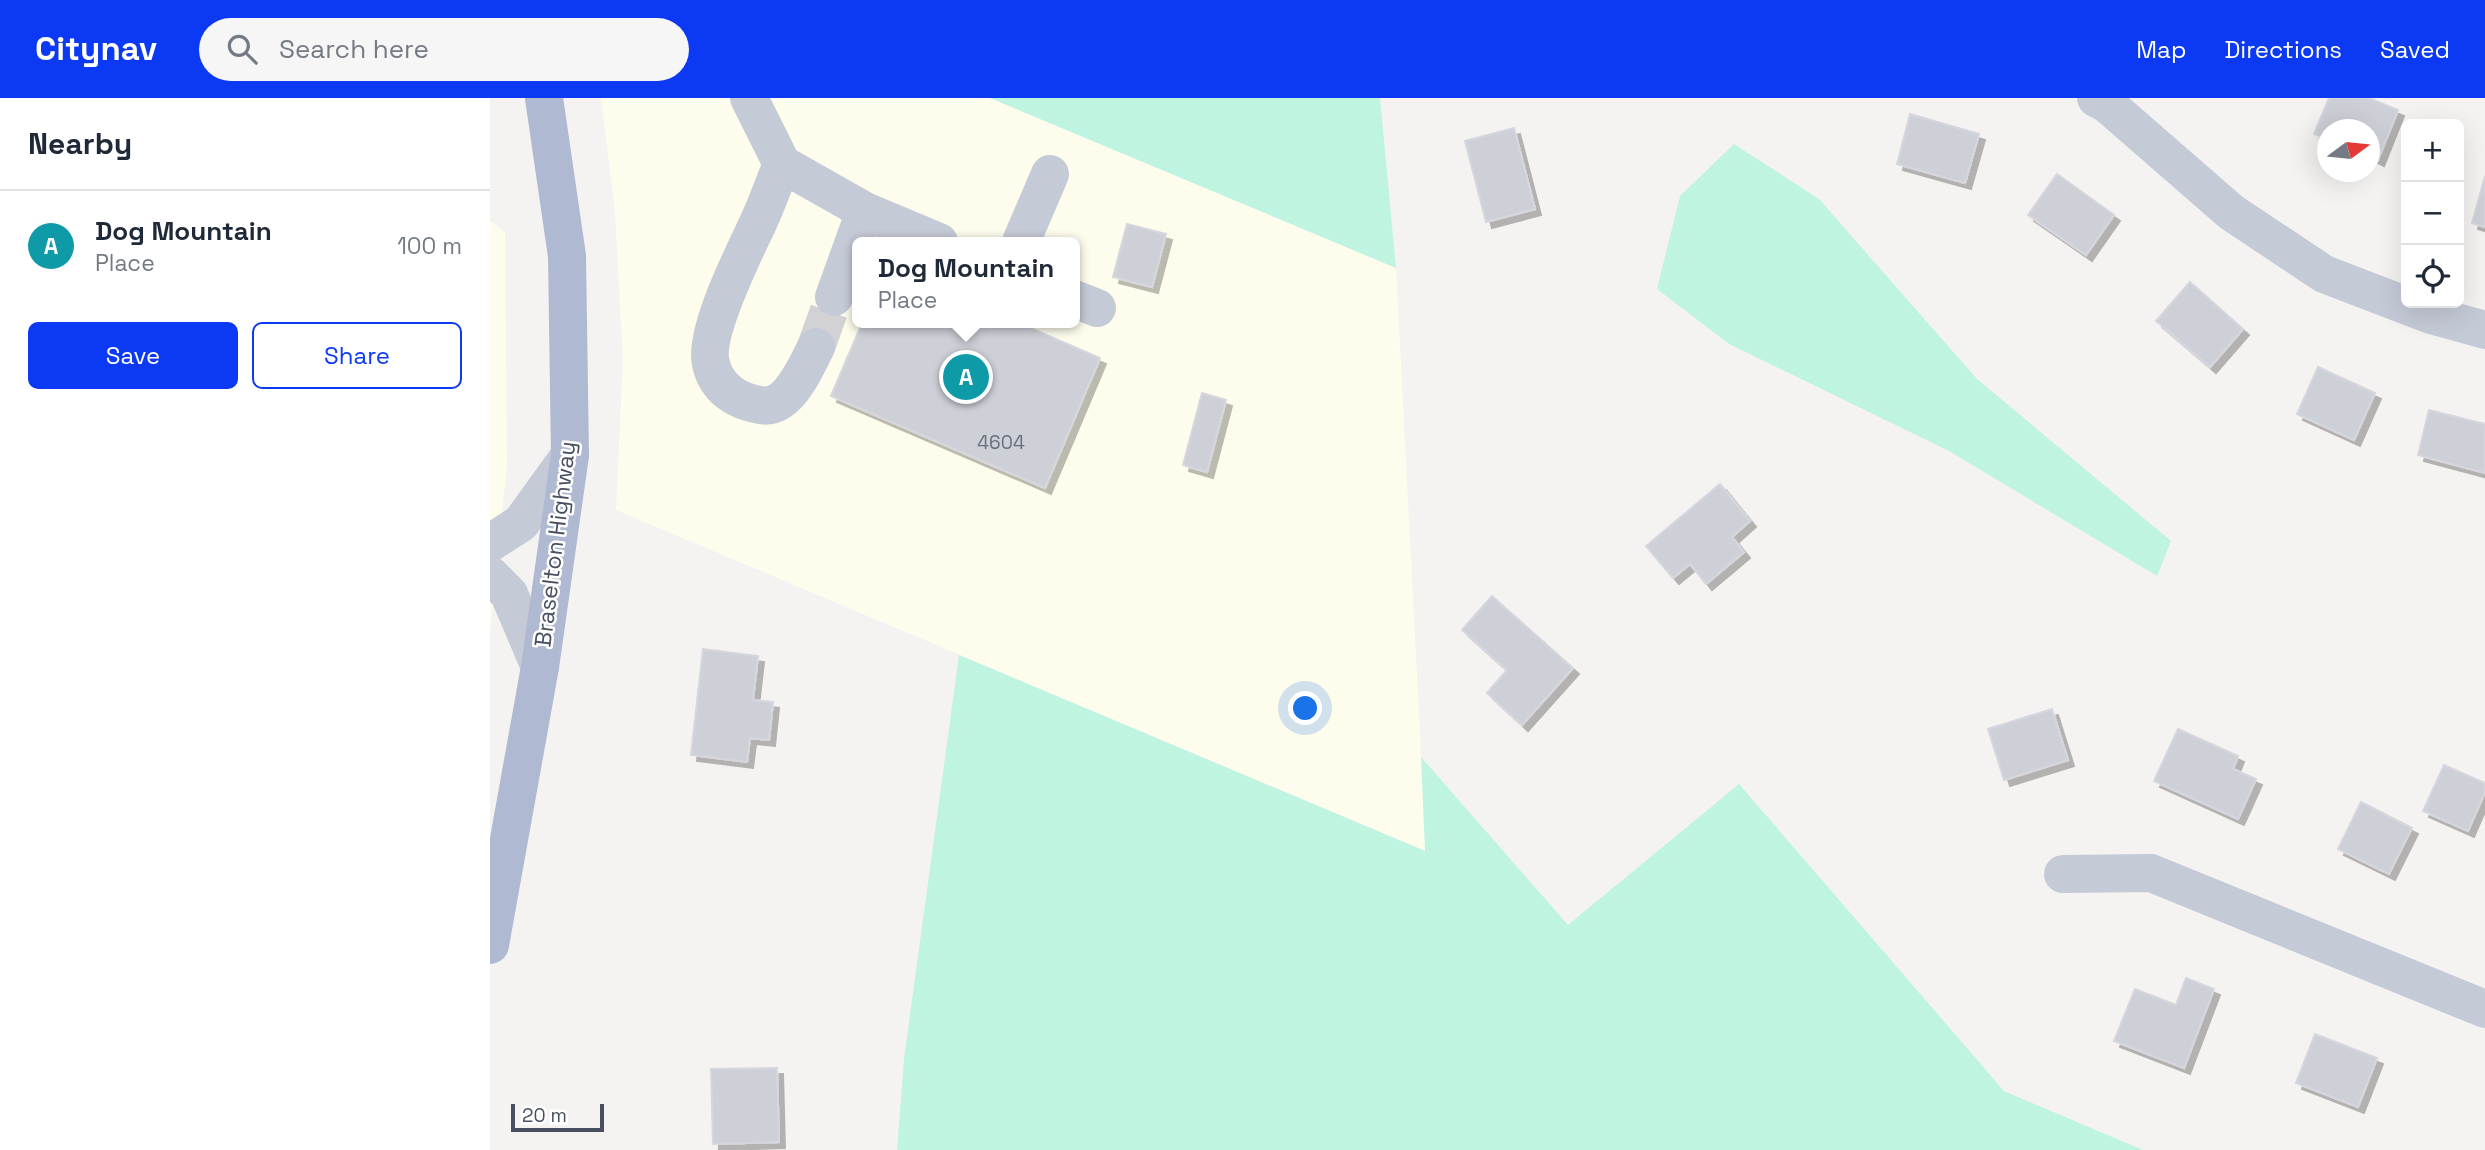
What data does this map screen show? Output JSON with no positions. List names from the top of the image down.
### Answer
{
  "streets": {
    "main road": ["Braselton Highway"]
  },
  "house_numbers": ["4604"],
  "scale_bar": "20 m",
  "north": "right",
  "page": {
    "header": "Citynav",
    "search": "Search here",
    "nav": ["Map", "Directions", "Saved"],
    "heading": "Nearby",
    "map_buttons": ["+", "−"],
    "list": [
      {
        "mark": "A",
        "name": "Dog Mountain",
        "note": "Place",
        "value": "100 m"
      }
    ],
    "popup": ["Dog Mountain", "Place"],
    "buttons": ["Save", "Share"],
    "pins": "A",
    "scale": "20 m"
  }
}
